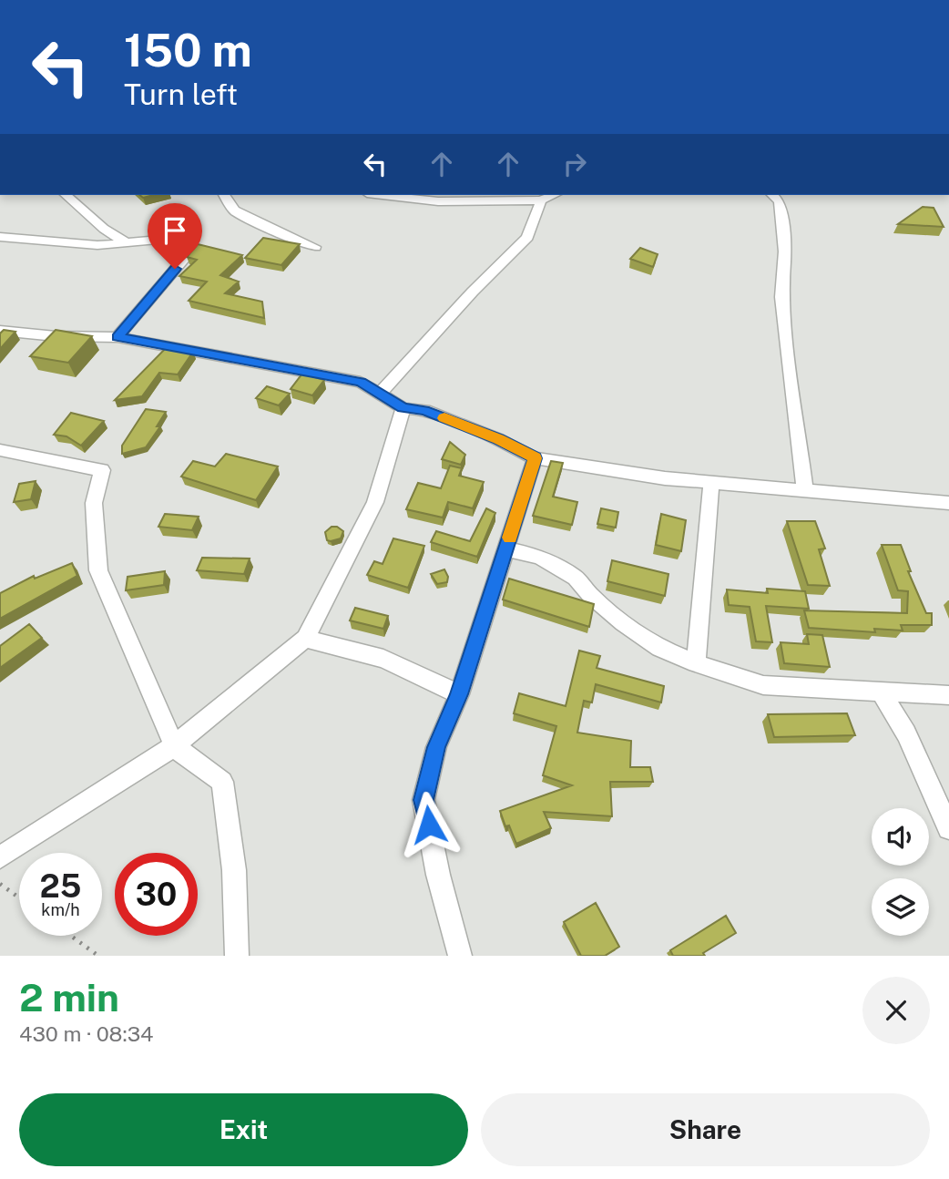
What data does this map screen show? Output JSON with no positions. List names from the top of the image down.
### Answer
{
  "page": {
    "turn": ["150 m", "Turn left"],
    "speed": "25 km/h",
    "limit": "30",
    "heading": ["2 min", "430 m · 08:34"],
    "buttons": ["Exit", "Share"]
  }
}
